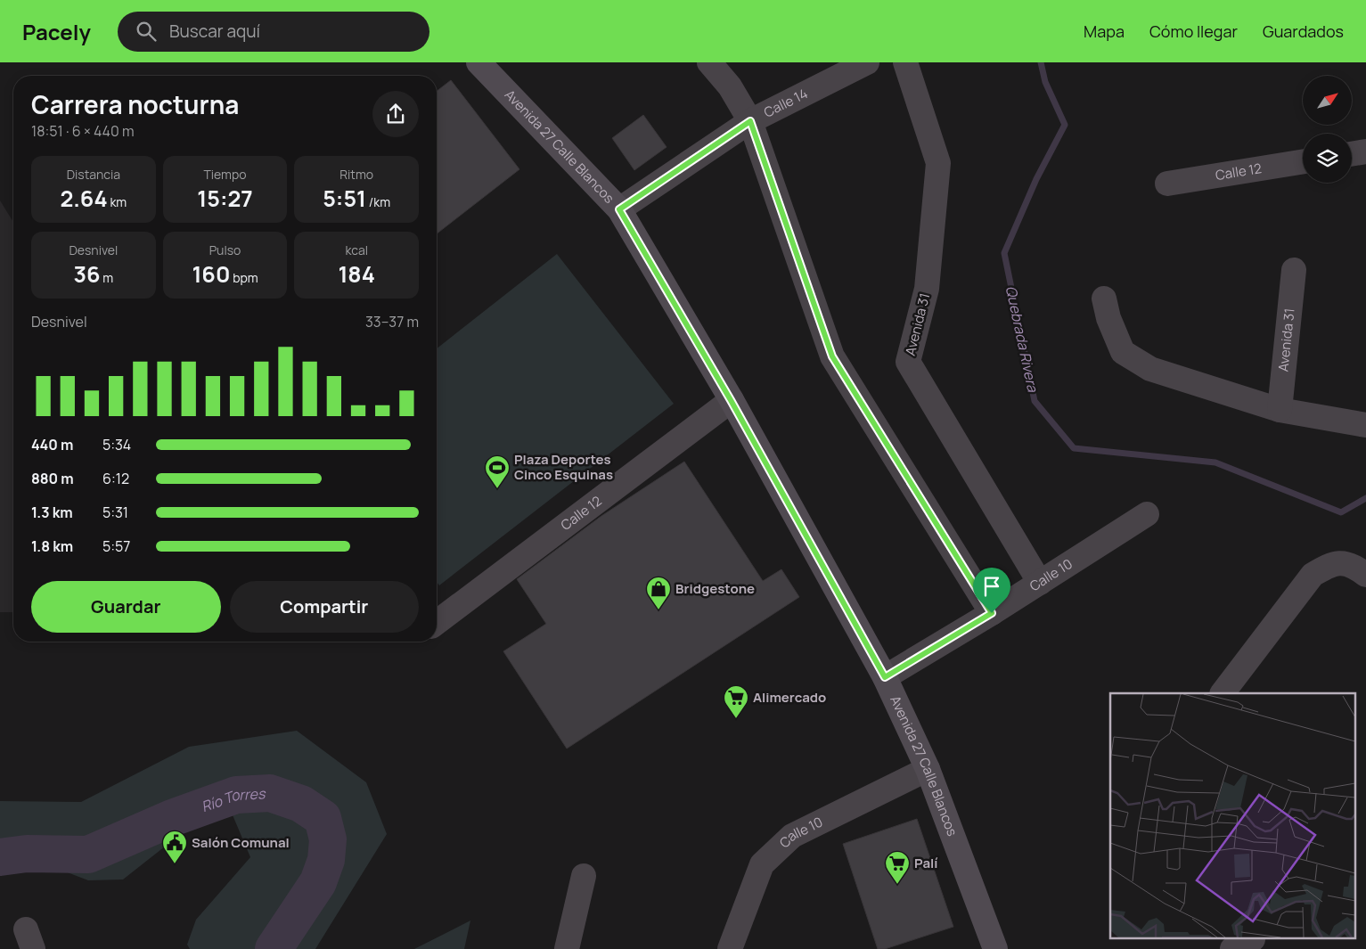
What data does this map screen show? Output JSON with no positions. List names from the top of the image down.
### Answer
{
  "streets": {
    "main road": ["Avenida 27 Calle Blancos"],
    "street": [
      "Calle 14",
      "Calle 12",
      "Avenida 31",
      "Calle 10"
    ]
  },
  "crossings": [
    ["Calle 14", "Avenida 27 Calle Blancos"],
    ["Avenida 27 Calle Blancos", "Calle 12"],
    ["Avenida 27 Calle Blancos", "Calle 10"],
    ["Avenida 31", "Calle 10"]
  ],
  "water": ["Quebrada Rivera", "Río Torres"],
  "places": {
    "sports": ["Plaza Deportes Cinco Esquinas"],
    "shop": ["Bridgestone"],
    "supermarket": ["Alimercado", "Palí"],
    "public building": ["Salón Comunal"]
  },
  "north": "top right",
  "page": {
    "header": "Pacely",
    "search": "Buscar aquí",
    "nav": ["Mapa", "Cómo llegar", "Guardados"],
    "heading": ["Carrera nocturna", "18:51 · 6 × 440 m"],
    "stats": [
      ["Distancia", "2.64 km"],
      ["Tiempo", "15:27"],
      ["Ritmo", "5:51 /km"],
      ["Desnivel", "36 m"],
      ["Pulso", "160 bpm"],
      ["kcal", "184"]
    ],
    "chart": ["Desnivel", "33–37 m"],
    "list": [
      {
        "name": "440 m",
        "note": "5:34"
      },
      {
        "name": "880 m",
        "note": "6:12"
      },
      {
        "name": "1.3 km",
        "note": "5:31"
      },
      {
        "name": "1.8 km",
        "note": "5:57"
      }
    ],
    "buttons": ["Guardar", "Compartir"]
  }
}
